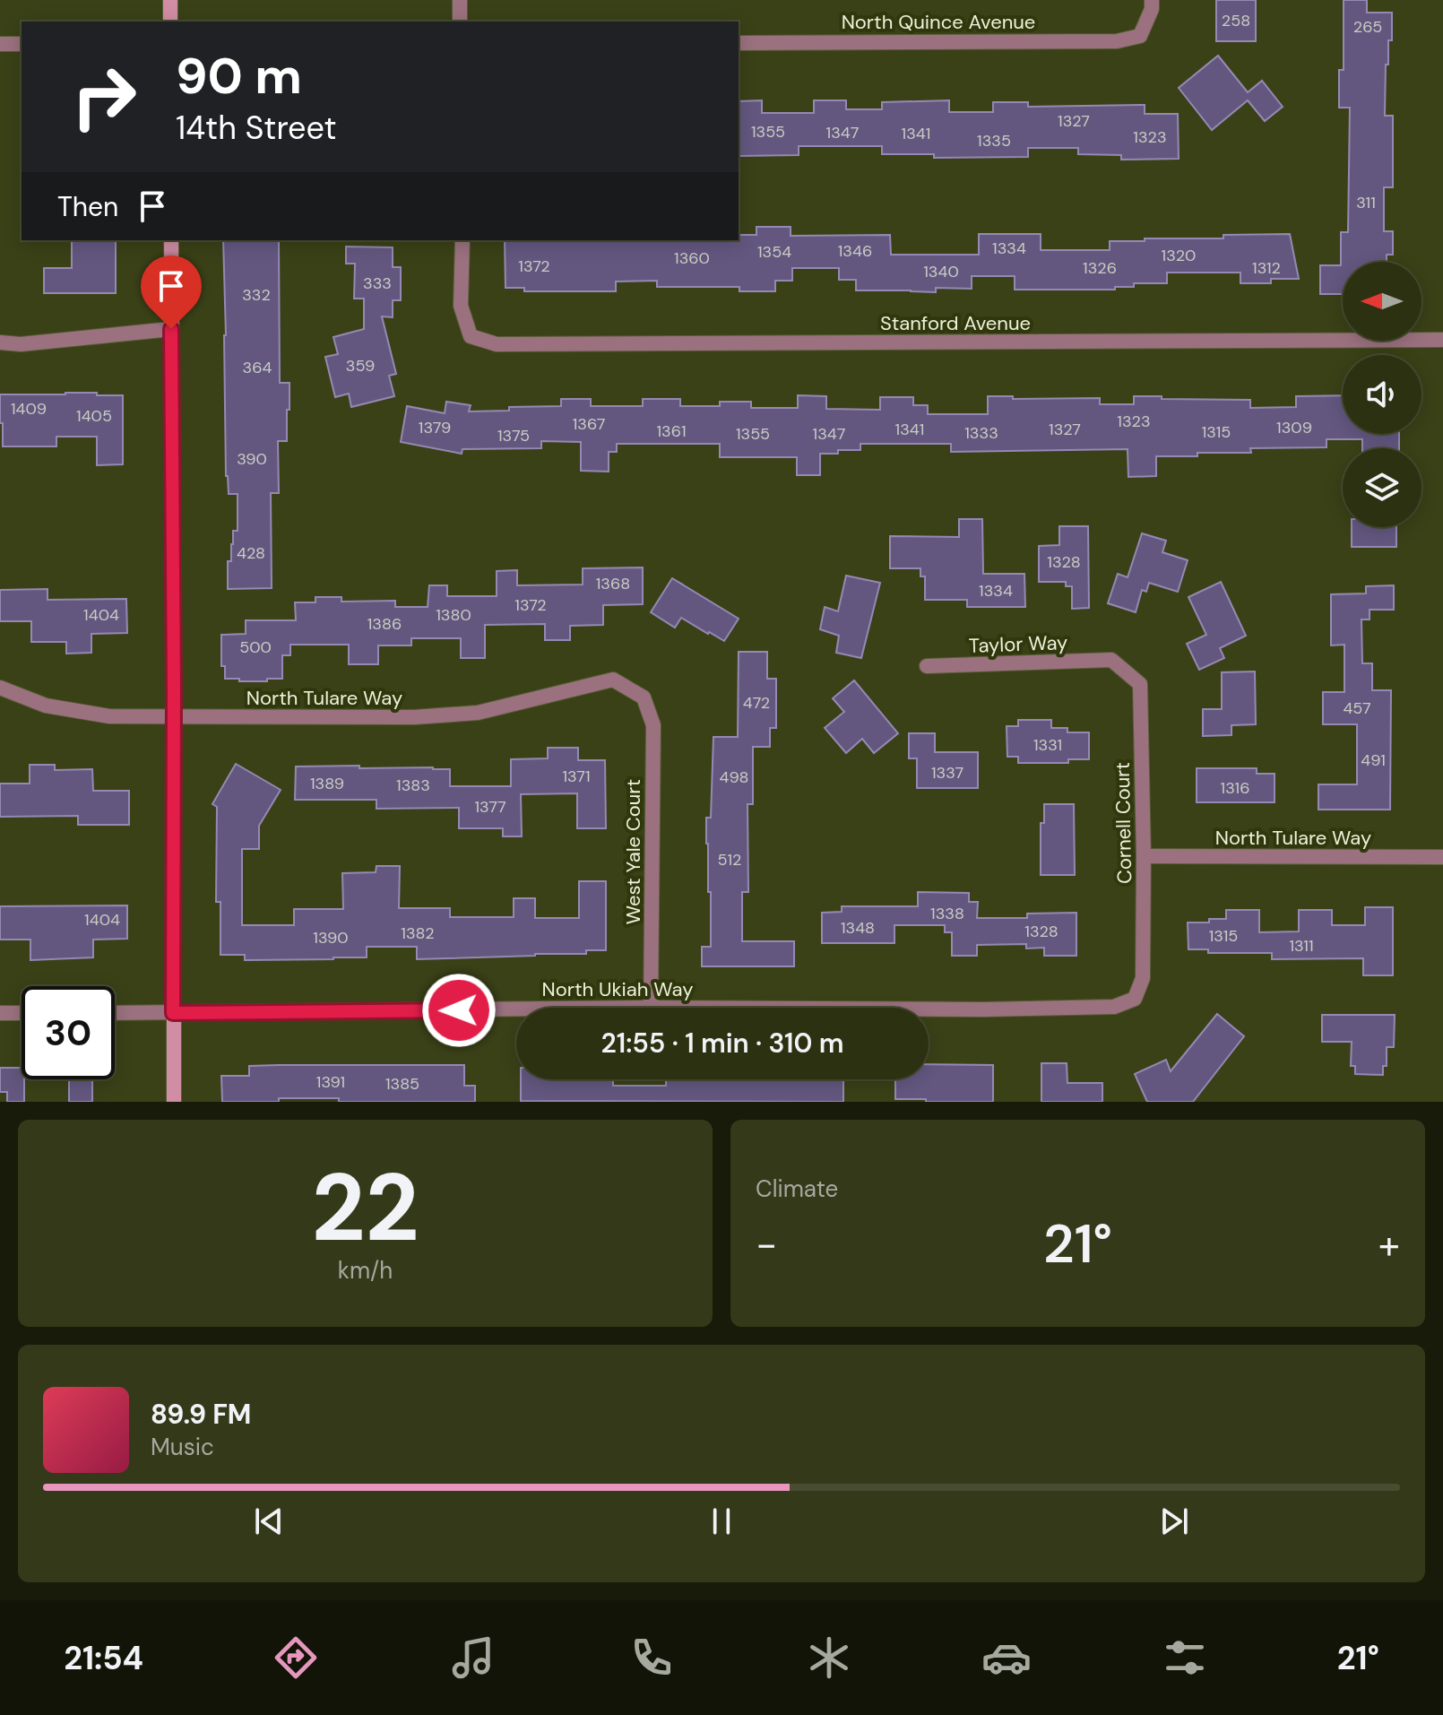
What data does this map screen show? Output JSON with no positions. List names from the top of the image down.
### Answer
{
  "streets": {
    "street": [
      "North Quince Avenue",
      "Stanford Avenue",
      "Taylor Way",
      "North Tulare Way",
      "Cornell Court",
      "West Yale Court",
      "North Ukiah Way"
    ]
  },
  "crossings": [
    ["Taylor Way", "Cornell Court"],
    ["North Tulare Way", "Cornell Court"],
    ["North Tulare Way", "West Yale Court"],
    ["Cornell Court", "North Ukiah Way"]
  ],
  "house_numbers": [
    "258",
    "265",
    "1327",
    "1355",
    "1347",
    "1341",
    "1323",
    "1335",
    "311",
    "1334",
    "1346",
    "1354",
    "1320",
    "1360",
    "1372",
    "1326",
    "1312",
    "1340",
    "333",
    "332",
    "359",
    "364",
    "1409",
    "1405",
    "1323",
    "1367",
    "1379",
    "1309",
    "1341",
    "1327",
    "1361",
    "1315",
    "1333",
    "1355",
    "1347",
    "1375",
    "390",
    "428",
    "1328",
    "1368",
    "1334",
    "1372",
    "1404",
    "1380",
    "1386",
    "500",
    "472",
    "457",
    "1331",
    "491",
    "1337",
    "1371",
    "498",
    "1389",
    "1383",
    "1316",
    "1377",
    "512",
    "1338",
    "1404",
    "1348",
    "1328",
    "1382",
    "1315",
    "1390",
    "1311",
    "1391",
    "1385"
  ],
  "north": "left",
  "page": {
    "turn": ["90 m", "14th Street"],
    "then": "Then",
    "limit": "30",
    "trip": "21:55 · 1 min · 310 m",
    "tile": [
      ["22", "km/h"],
      "Climate"
    ],
    "heat": ["−", "21°", "+"],
    "song": ["89.9 FM", "Music"],
    "tabs": ["21:54", "21°"]
  }
}
